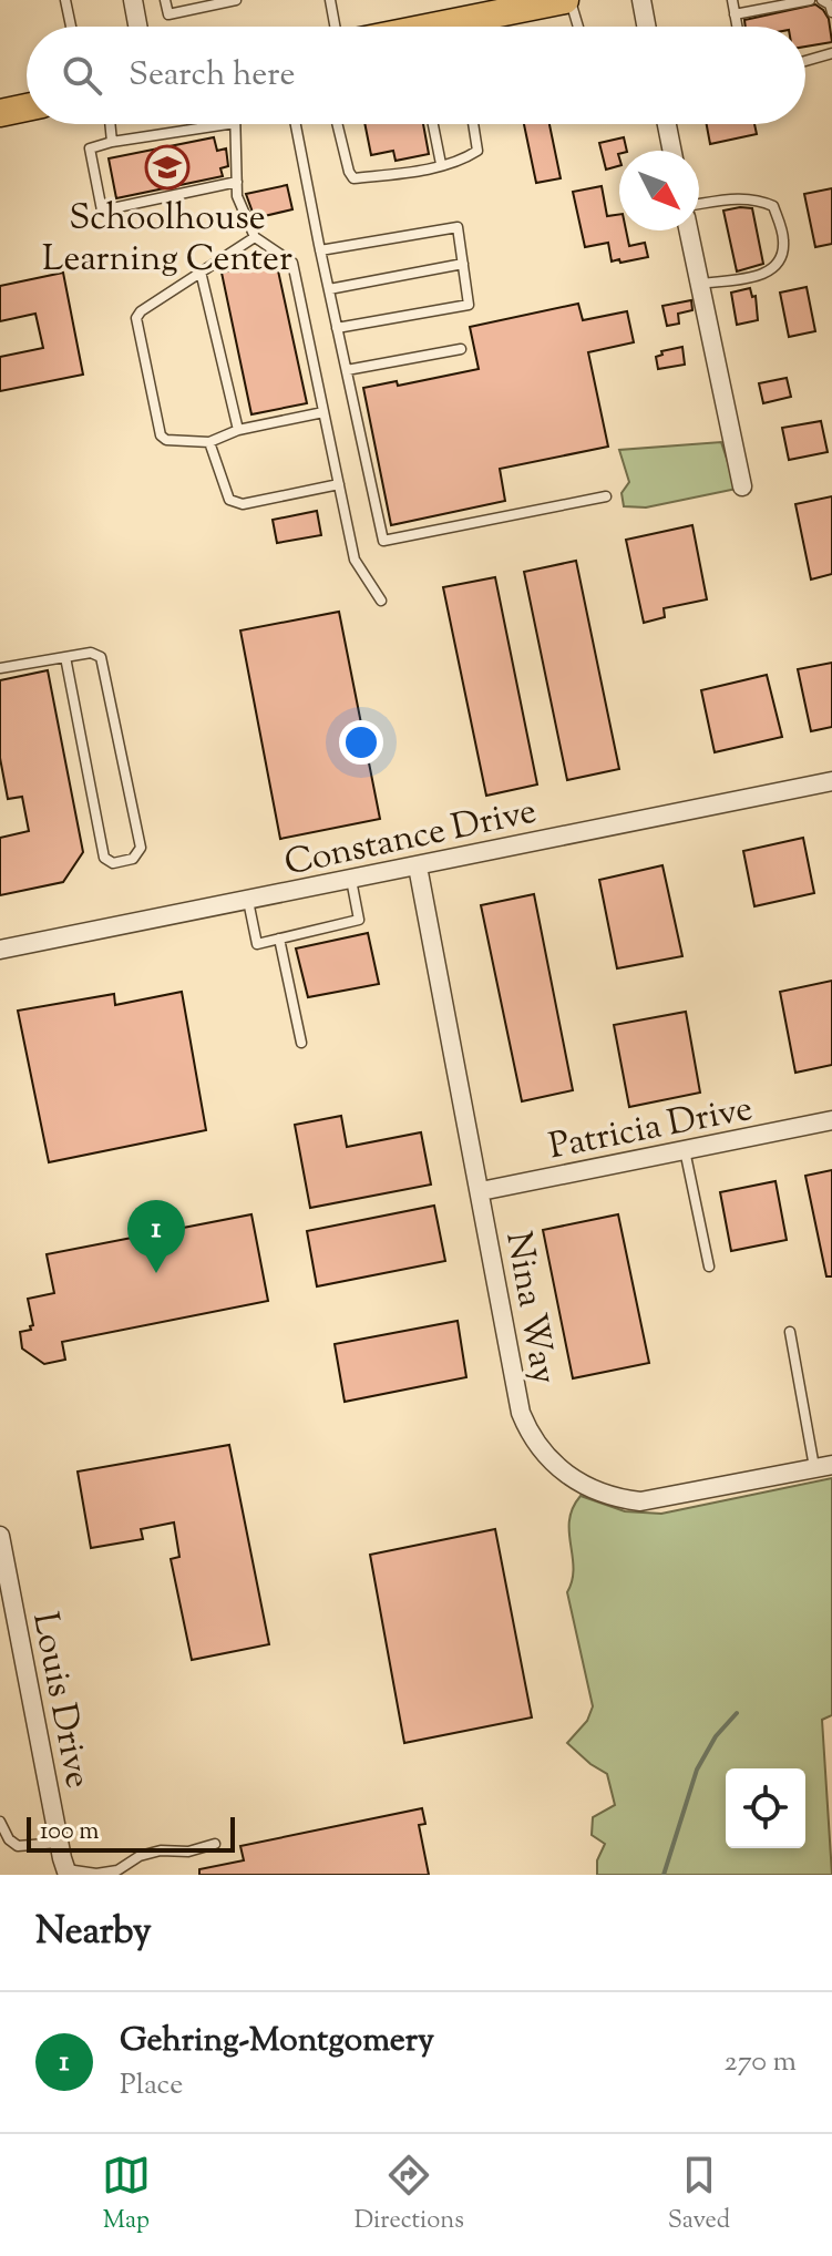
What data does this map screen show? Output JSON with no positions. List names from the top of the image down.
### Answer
{
  "streets": {
    "street": [
      "Constance Drive",
      "Patricia Drive",
      "Nina Way",
      "Louis Drive"
    ]
  },
  "crossings": [
    ["Constance Drive", "Nina Way"],
    ["Patricia Drive", "Nina Way"]
  ],
  "places": {
    "school or university": ["Schoolhouse Learning Center"]
  },
  "scale_bar": "100 m",
  "north": "bottom right",
  "page": {
    "search": "Search here",
    "pins": "1",
    "scale": "100 m",
    "heading": "Nearby",
    "list": [
      {
        "mark": "1",
        "name": "Gehring-Montgomery",
        "note": "Place",
        "value": "270 m"
      }
    ],
    "nav": ["Map", "Directions", "Saved"]
  }
}
